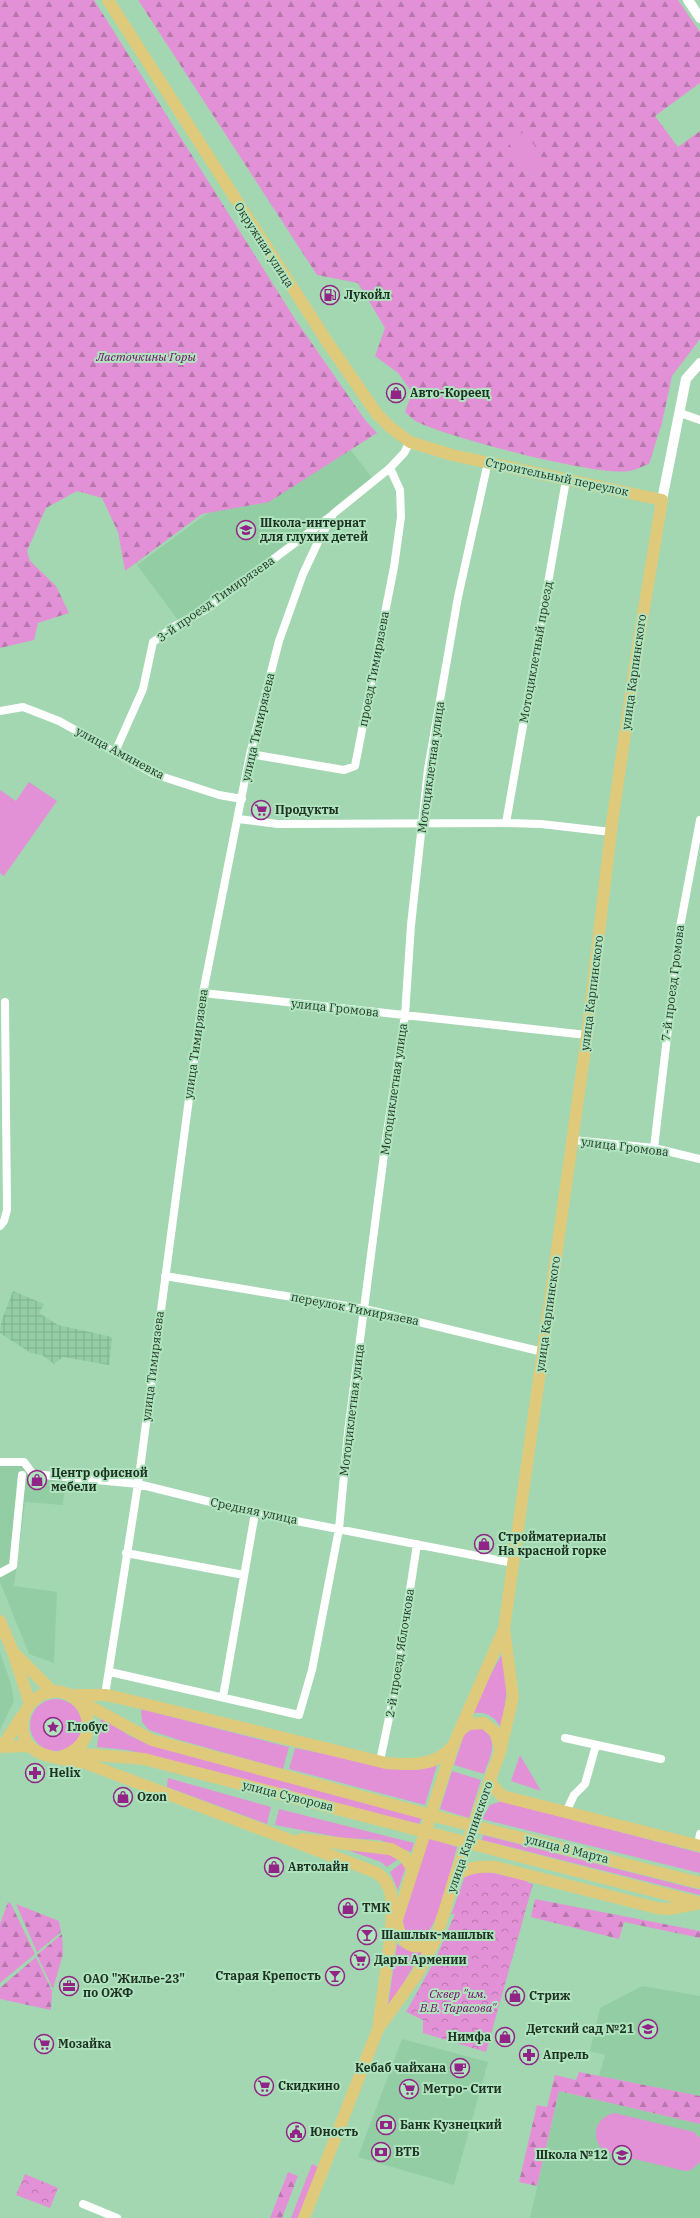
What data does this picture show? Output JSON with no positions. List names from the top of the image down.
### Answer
{
  "streets": {
    "main road": [
      "Окружная улица",
      "Строительный переулок",
      "улица Карпинского",
      "улица Суворова",
      "улица 8 Марта"
    ],
    "street": [
      "3-й проезд Тимирязева",
      "Мотоциклетный проезд",
      "проезд Тимирязева",
      "улица Тимирязева",
      "улица Аминевка",
      "Мотоциклетная улица",
      "7-й проезд Громова",
      "улица Громова",
      "переулок Тимирязева",
      "Средняя улица",
      "2-й проезд Яблочкова"
    ]
  },
  "crossings": [
    ["Окружная улица", "Строительный переулок"],
    ["Окружная улица", "улица Тимирязева"],
    ["Строительный переулок", "Мотоциклетный проезд"],
    ["Строительный переулок", "улица Карпинского"],
    ["Строительный переулок", "Мотоциклетная улица"],
    ["3-й проезд Тимирязева", "улица Тимирязева"],
    ["3-й проезд Тимирязева", "улица Аминевка"],
    ["проезд Тимирязева", "улица Тимирязева"],
    ["улица Карпинского", "улица Громова"],
    ["улица Карпинского", "переулок Тимирязева"],
    ["улица Карпинского", "Средняя улица"],
    ["улица Карпинского", "улица Суворова"],
    ["улица Карпинского", "улица 8 Марта"],
    ["улица Тимирязева", "улица Аминевка"],
    ["улица Тимирязева", "улица Громова"],
    ["улица Тимирязева", "переулок Тимирязева"],
    ["улица Тимирязева", "Средняя улица"],
    ["Мотоциклетная улица", "улица Громова"],
    ["Мотоциклетная улица", "переулок Тимирязева"],
    ["Мотоциклетная улица", "Средняя улица"],
    ["7-й проезд Громова", "улица Громова"],
    ["Средняя улица", "2-й проезд Яблочкова"],
    ["улица Суворова", "улица 8 Марта"]
  ],
  "parks": ["Ласточкины Горы", "Сквер \"им. В.В. Тарасова\""],
  "places": {
    "fuel station": ["Лукойл"],
    "shop": [
      "Авто-Кореец",
      "Центр офисной мебели",
      "Стройматериалы На красной горке",
      "Ozon",
      "Автолайн",
      "ТМК",
      "Стриж",
      "Нимфа"
    ],
    "school or university": ["Школа-интернат для глухих детей", "Детский сад №21", "Школа №12"],
    "supermarket": [
      "Продукты",
      "Дары Армении",
      "Мозайка",
      "Скидкино",
      "Метро- Сити"
    ],
    "place": ["Глобус"],
    "pharmacy": ["Helix", "Апрель"],
    "bar": ["Шашлык-машлык", "Старая Крепость"],
    "office": ["ОАО \"Жилье-23\" по ОЖФ"],
    "cafe": ["Кебаб чайхана"],
    "bank": ["Банк Кузнецкий", "ВТБ"],
    "public building": ["Юность"]
  }
}
